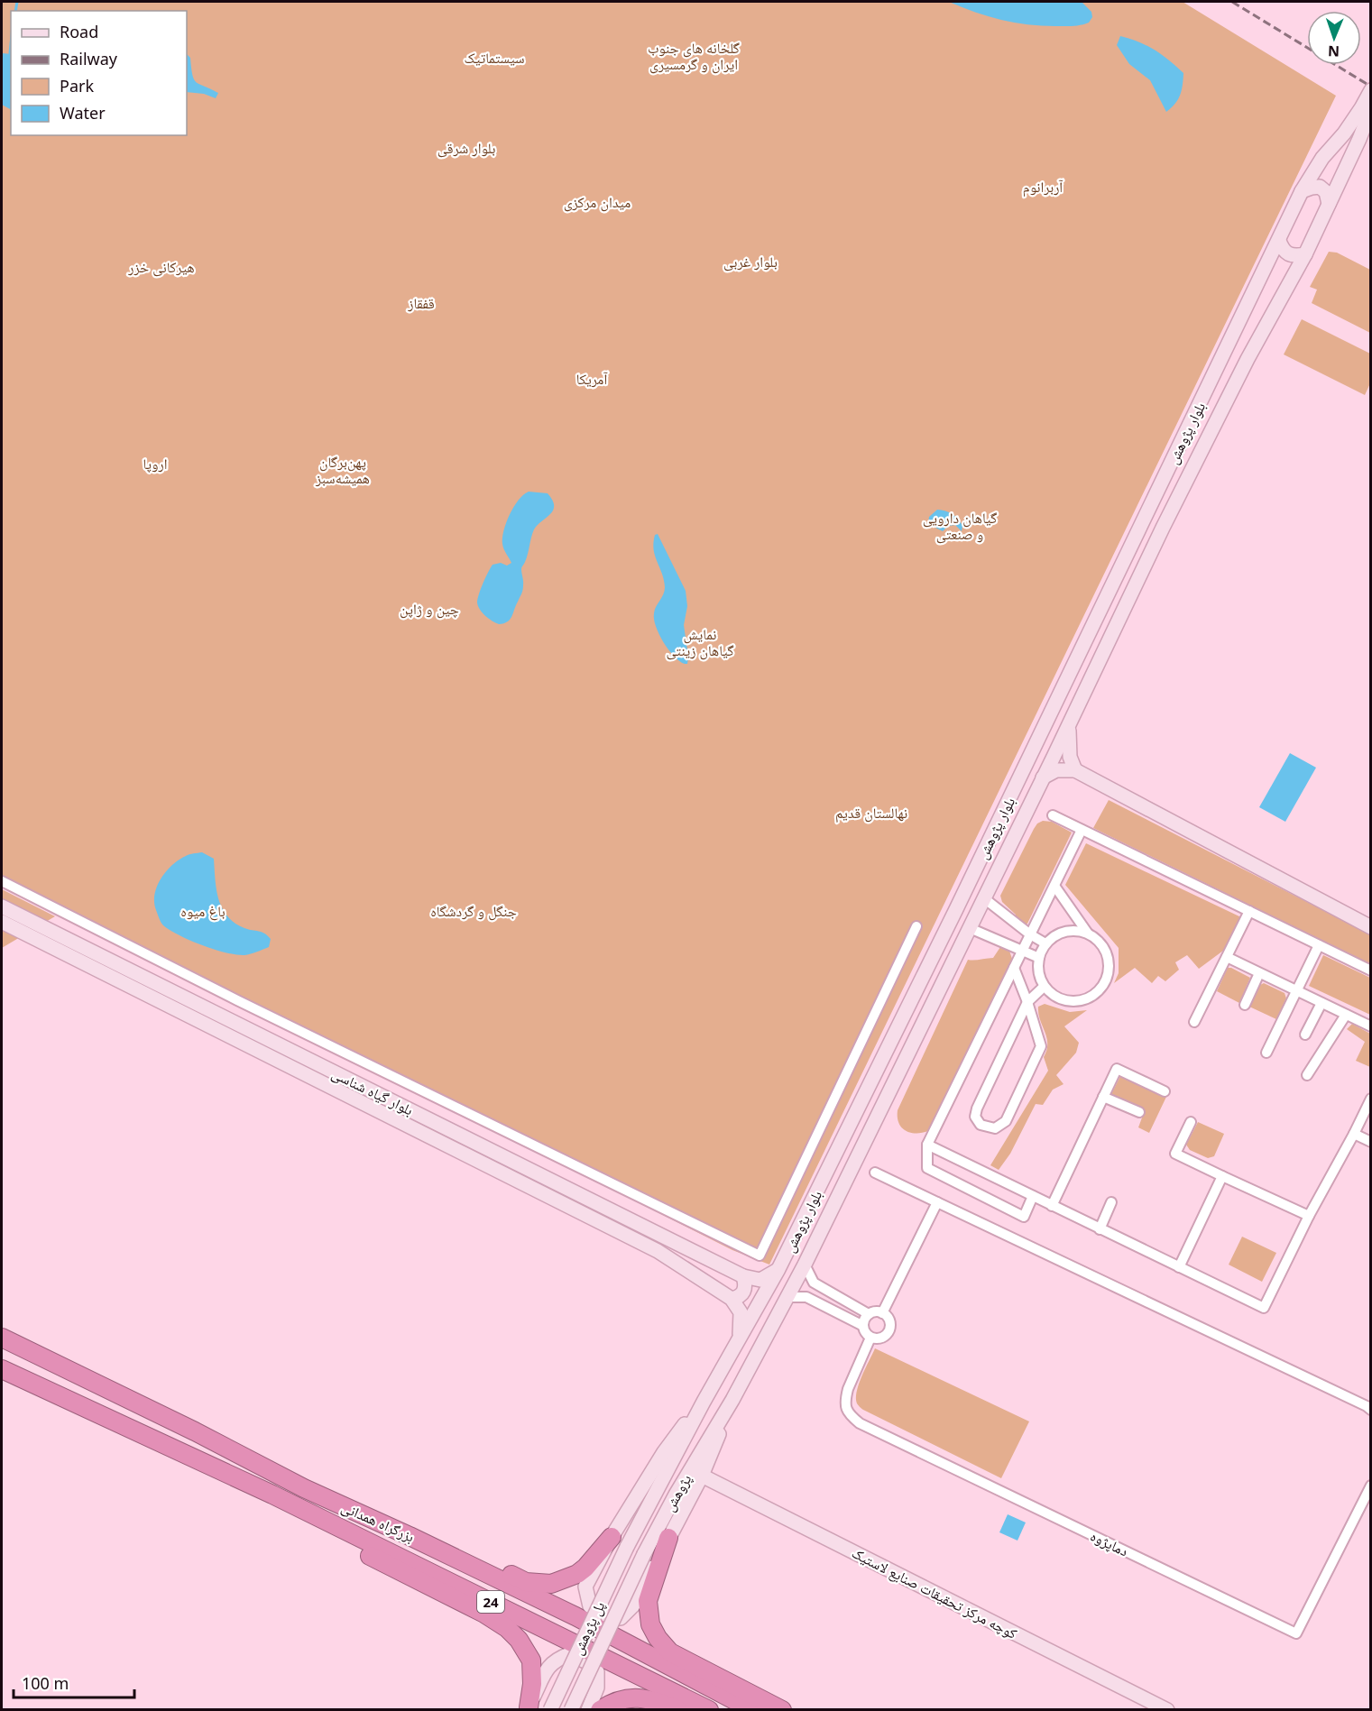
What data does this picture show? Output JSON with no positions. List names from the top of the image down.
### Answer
{
  "streets": {
    "highway": ["بزرگراه همدانی", "24"],
    "street": [
      "بلوار پژوهش",
      "بلوار گیاه شناسی",
      "پژوهش",
      "دماپژوه",
      "کوچه مرکز تحقیقات صنایع لاستیک",
      "پل پژوهش"
    ]
  },
  "crossings": [
    ["بلوار پژوهش", "پژوهش"],
    ["بلوار پژوهش", "پل پژوهش"],
    ["پژوهش", "پل پژوهش"]
  ],
  "parks": [
    "گلخانه های جنوب ایران و گرمسیری",
    "سیستماتیک",
    "بلوار شرقی",
    "آربرانوم",
    "میدان مرکزی",
    "بلوار غربی",
    "هیرکانی خزر",
    "قفقاز",
    "آمریکا",
    "پهن‌برگان همیشه‌سبز",
    "اروپا",
    "گیاهان دارویی و صنعتی",
    "چین و ژاپن",
    "نمایش گیاهان زینتی",
    "نهالستان قدیم",
    "باغ میوه",
    "جنگل و گردشگاه"
  ],
  "legend": [
    "Road",
    "Railway",
    "Park",
    "Water"
  ],
  "scale_bar": "100 m",
  "north": "bottom"
}
